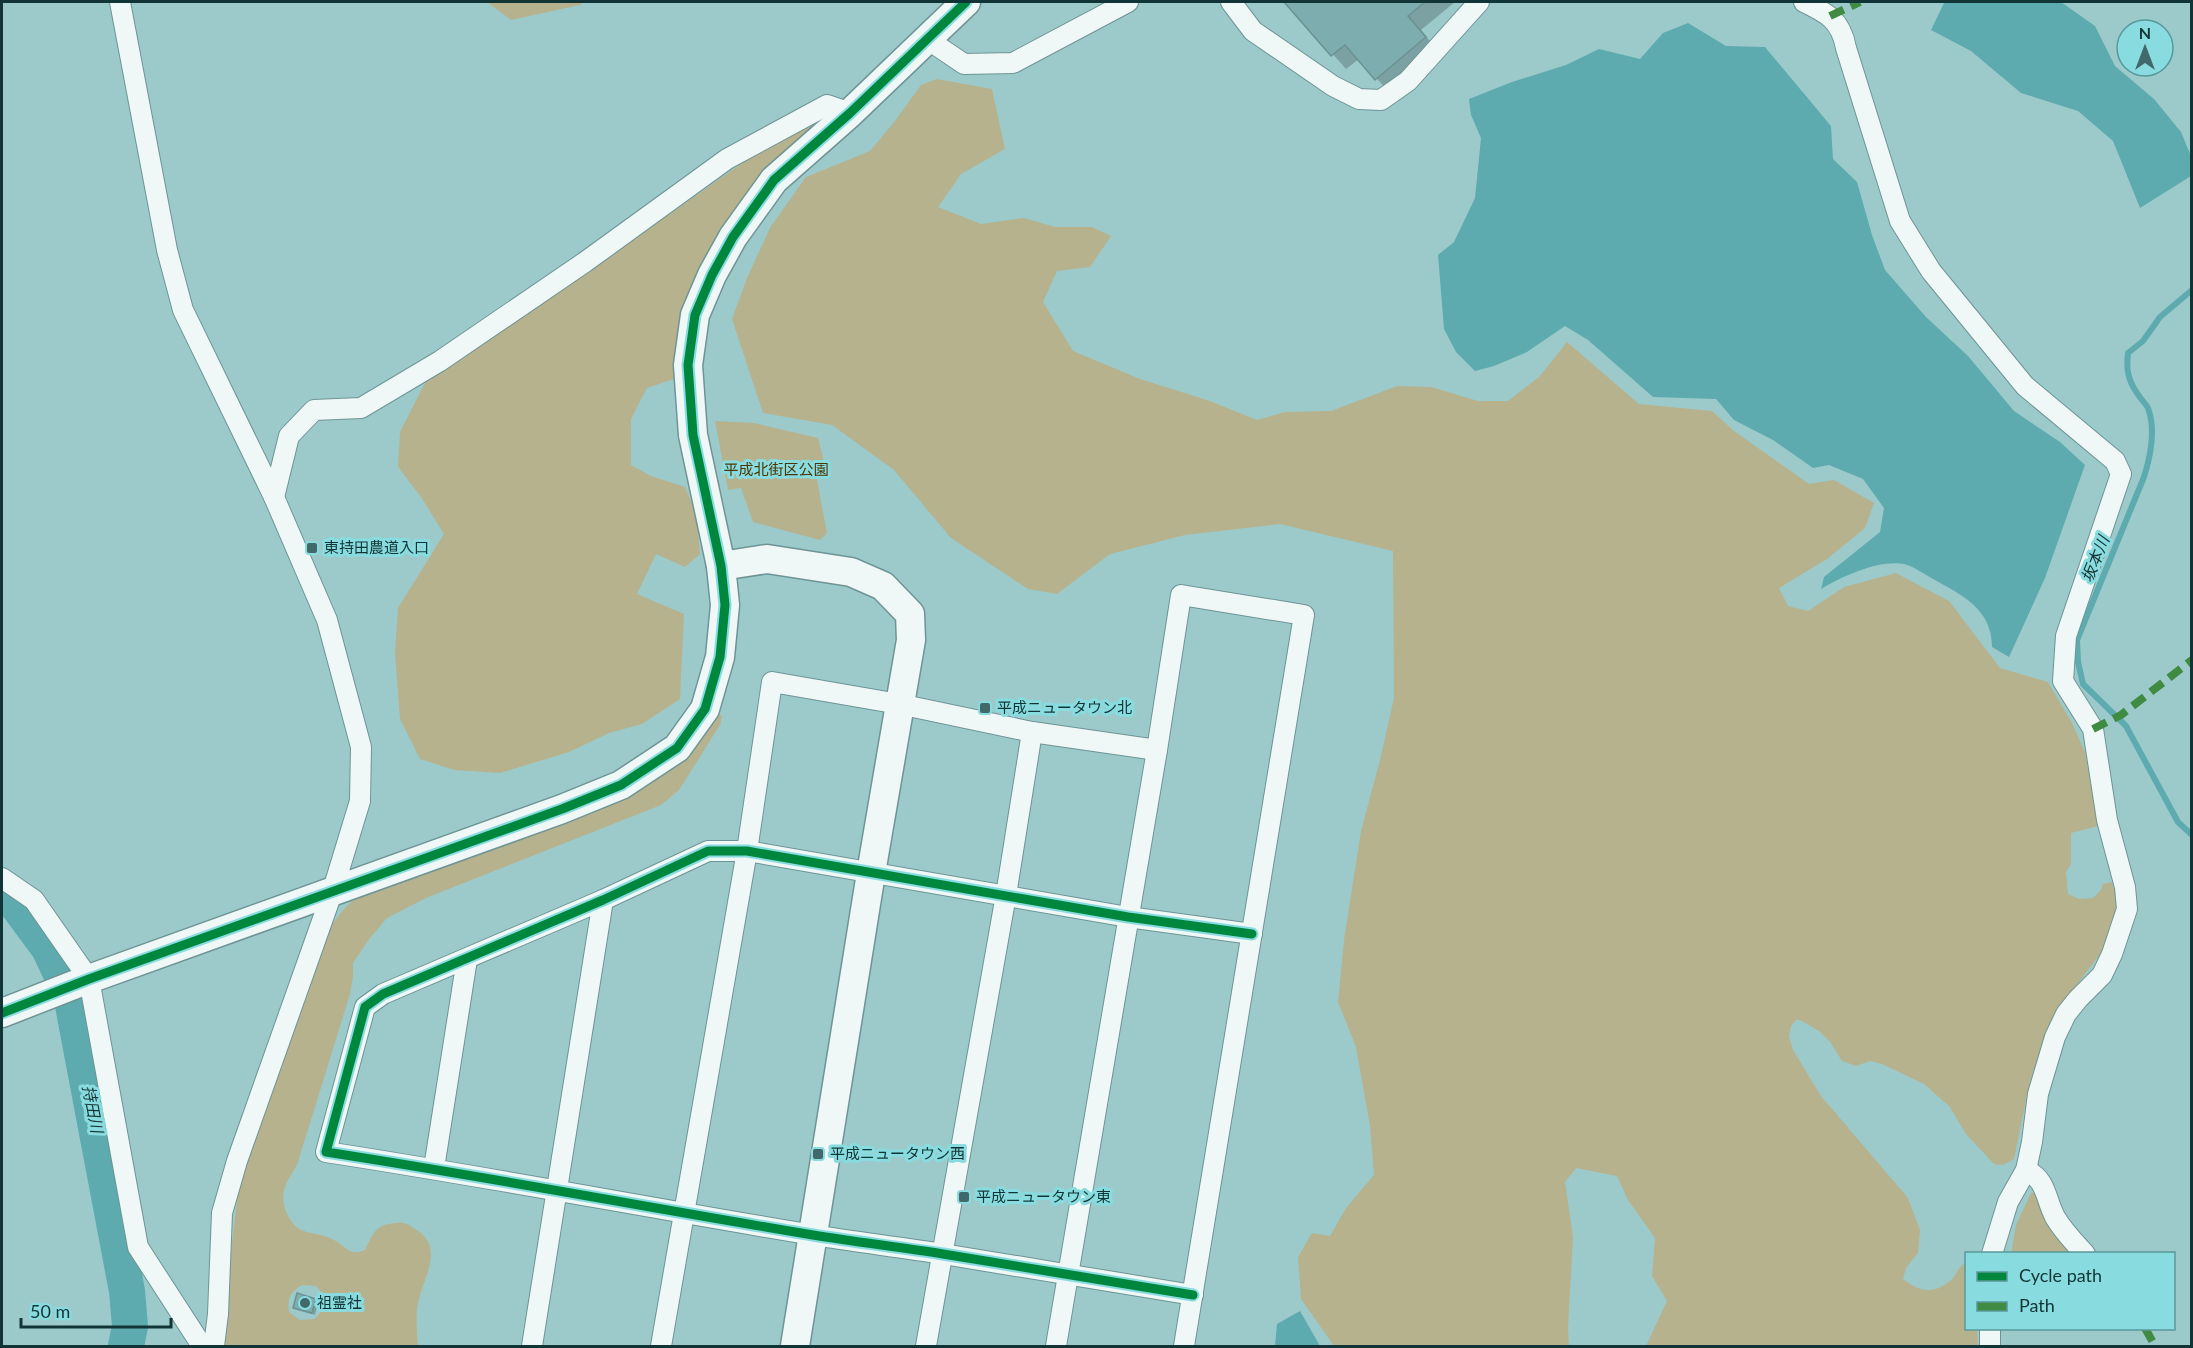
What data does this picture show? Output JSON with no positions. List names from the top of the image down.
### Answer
{
  "water": ["坂本川", "持田川"],
  "parks": ["平成北街区公園"],
  "places": {
    "transit": [
      "東持田農道入口",
      "平成ニュータウン北",
      "平成ニュータウン西",
      "平成ニュータウン東"
    ],
    "other": ["祖霊社"]
  },
  "legend": ["Cycle path", "Path"],
  "scale_bar": "50 m",
  "north": "top"
}
